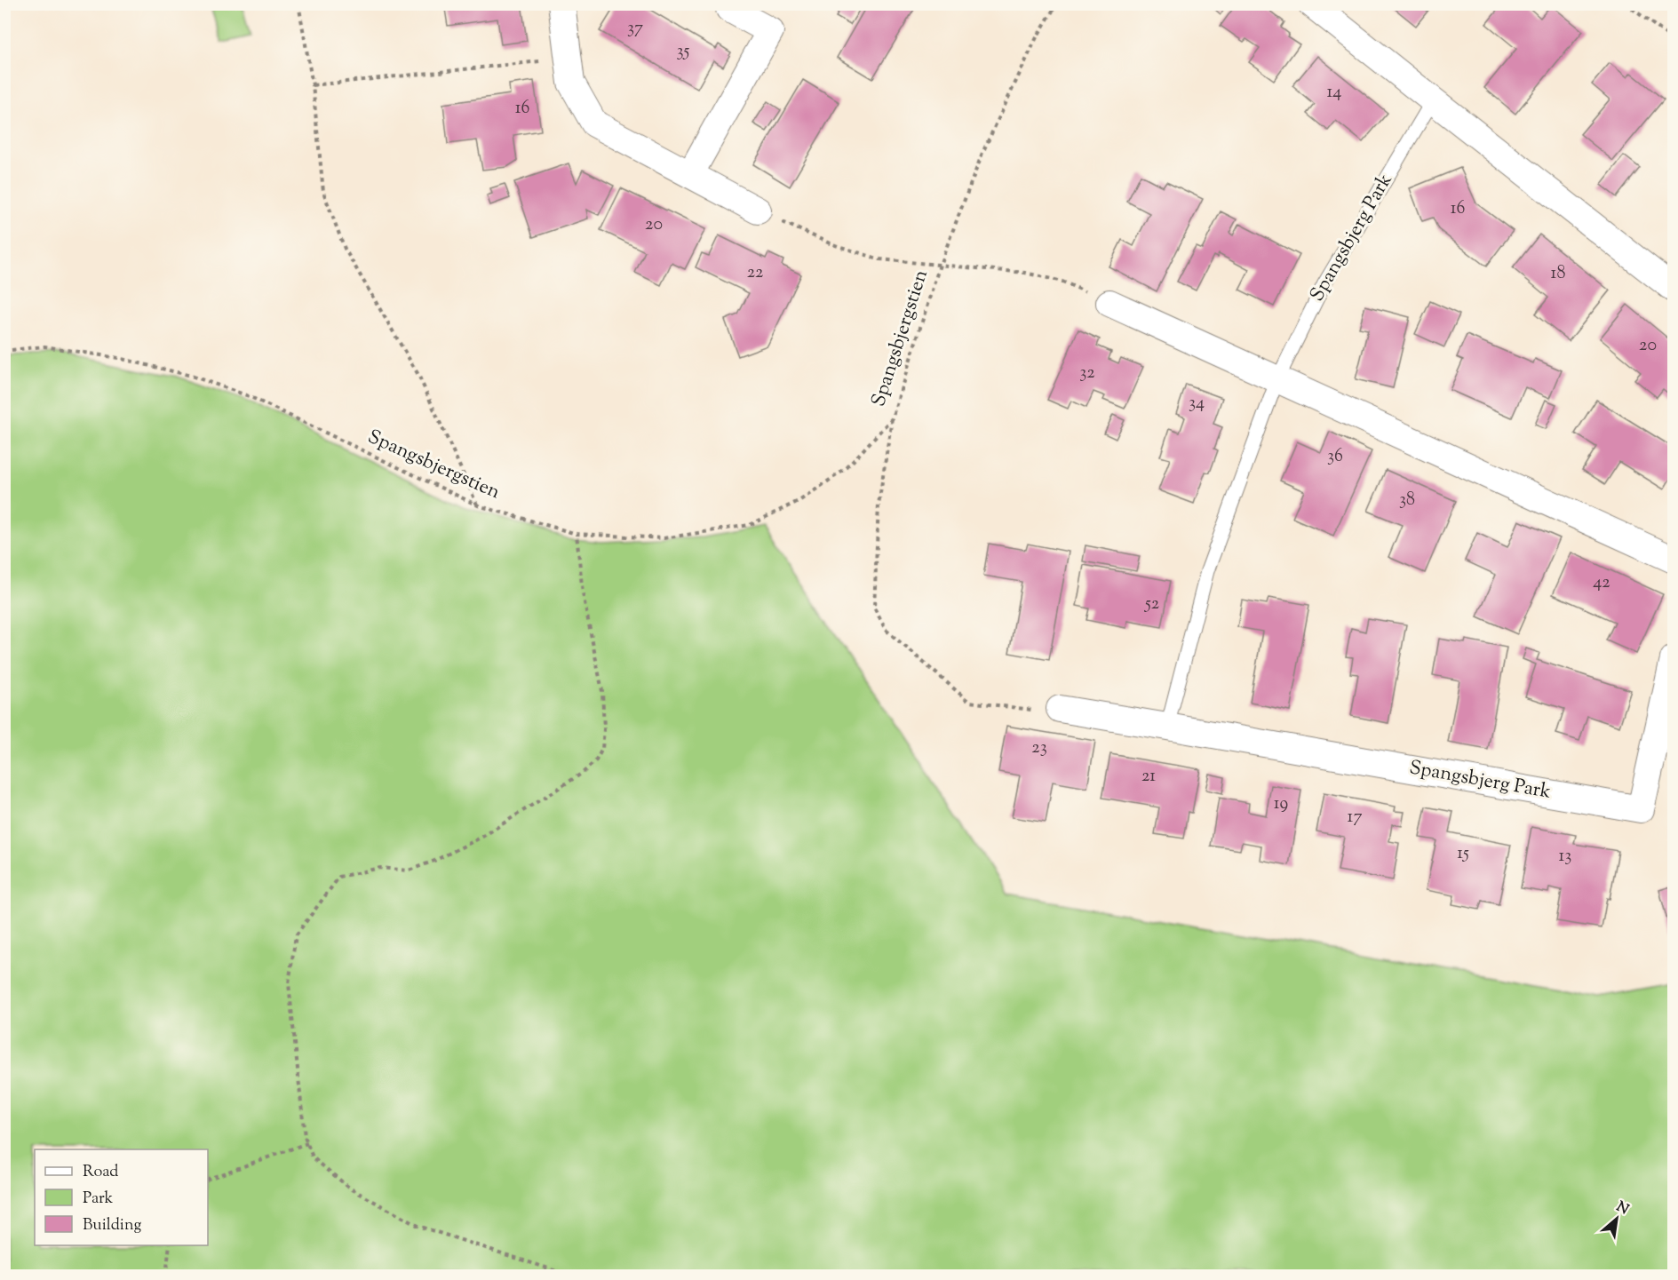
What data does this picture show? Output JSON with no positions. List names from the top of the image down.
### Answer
{
  "streets": {
    "street": ["Spangsbjerg Park"],
    "path": ["Spangsbjergstien"]
  },
  "house_numbers": [
    "37",
    "35",
    "14",
    "16",
    "16",
    "20",
    "22",
    "18",
    "20",
    "32",
    "34",
    "36",
    "38",
    "42",
    "52",
    "23",
    "21",
    "19",
    "17",
    "15",
    "13"
  ],
  "legend": ["Road", "Park", "Building"],
  "north": "top right"
}
